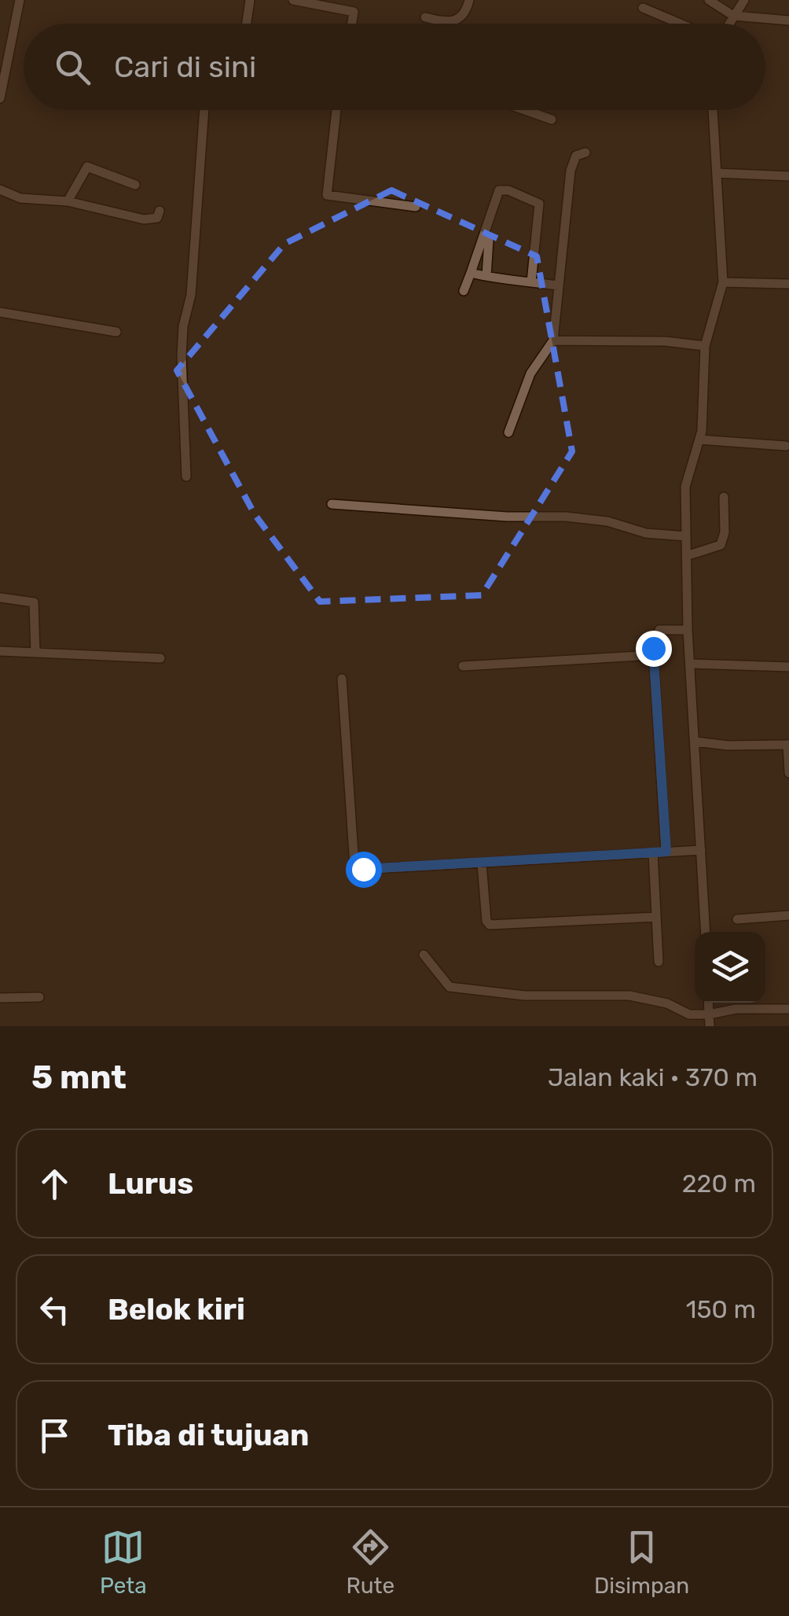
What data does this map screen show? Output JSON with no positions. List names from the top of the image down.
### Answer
{
  "page": {
    "search": "Cari di sini",
    "heading": ["5 mnt", "Jalan kaki · 370 m"],
    "list": [
      ["Lurus", "220 m"],
      ["Belok kiri", "150 m"],
      "Tiba di tujuan"
    ],
    "nav": ["Peta", "Rute", "Disimpan"]
  }
}
